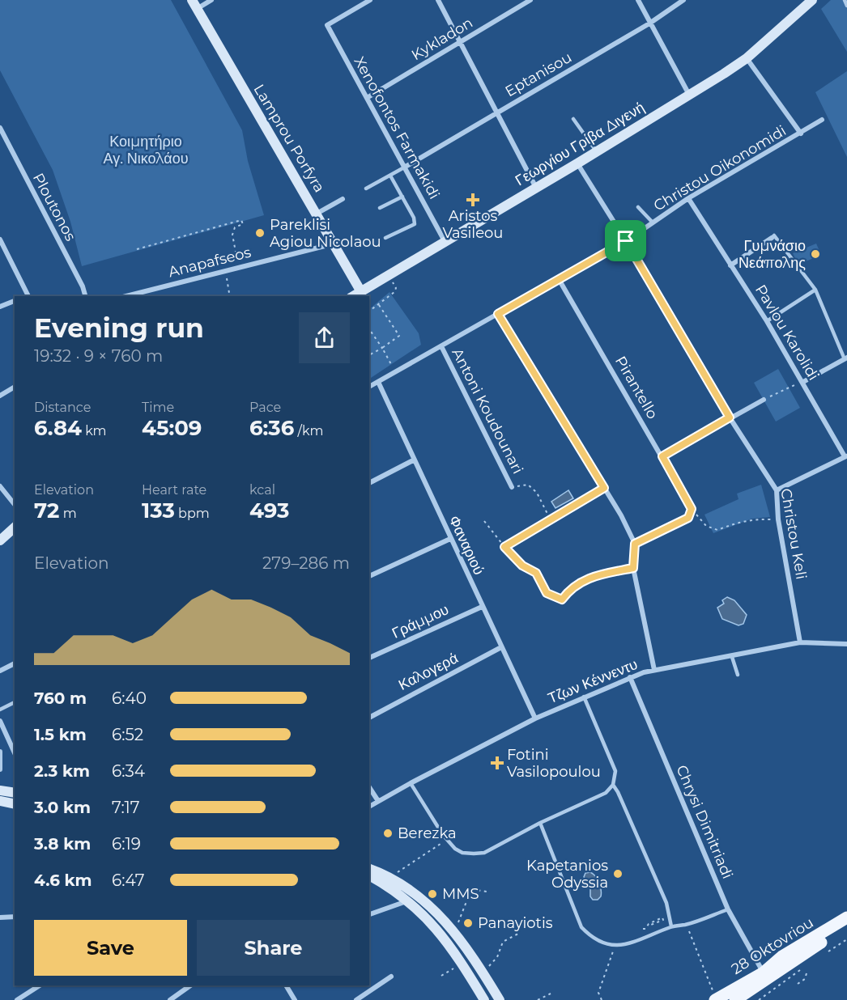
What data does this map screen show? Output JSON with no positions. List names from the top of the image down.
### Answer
{
  "streets": {
    "main road": ["Lamprou Porfyra", "Γεωργίου Γρίβα Διγενή", "28 Oktovriou"],
    "street": [
      "Kykladon",
      "Eptanisou",
      "Xenofontos Farmakidi",
      "Christou Oikonomidi",
      "Ploutonos",
      "Anapafseos",
      "Pavlou Karolidi",
      "Pirantello",
      "Antoni Koudounari",
      "Christou Keli",
      "Φαναριού",
      "Γράμμου",
      "Καλογερά",
      "Τζων Κέννεντυ",
      "Chrysi Dimitriadi"
    ]
  },
  "crossings": [
    ["Kykladon", "Xenofontos Farmakidi"],
    ["Eptanisou", "Xenofontos Farmakidi"],
    ["Xenofontos Farmakidi", "Γεωργίου Γρίβα Διγενή"],
    ["Lamprou Porfyra", "Γεωργίου Γρίβα Διγενή"],
    ["Lamprou Porfyra", "Anapafseos"],
    ["Γεωργίου Γρίβα Διγενή", "Christou Keli"],
    ["Christou Oikonomidi", "Pavlou Karolidi"],
    ["Christou Oikonomidi", "Pirantello"],
    ["Christou Oikonomidi", "Antoni Koudounari"],
    ["Christou Oikonomidi", "Christou Keli"],
    ["Christou Oikonomidi", "Φαναριού"],
    ["Christou Keli", "Τζων Κέννεντυ"],
    ["Φαναριού", "Γράμμου"],
    ["Φαναριού", "Καλογερά"],
    ["Φαναριού", "Τζων Κέννεντυ"],
    ["Τζων Κέννεντυ", "Chrysi Dimitriadi"],
    ["Chrysi Dimitriadi", "28 Oktovriou"]
  ],
  "parks": ["Κοιμητήριο Αγ. Νικολάου"],
  "places": {
    "health": ["Aristos Vasileou", "Fotini Vasilopoulou"],
    "other": [
      "Pareklisi Agiou Nicolaou",
      "Γυμνάσιο Νεάπολης",
      "Berezka",
      "Kapetanios Odyssia",
      "MMS",
      "Panayiotis"
    ]
  },
  "page": {
    "heading": ["Evening run", "19:32 · 9 × 760 m"],
    "stats": [
      ["Distance", "6.84 km"],
      ["Time", "45:09"],
      ["Pace", "6:36 /km"],
      ["Elevation", "72 m"],
      ["Heart rate", "133 bpm"],
      ["kcal", "493"]
    ],
    "chart": ["Elevation", "279–286 m"],
    "list": [
      {
        "name": "760 m",
        "note": "6:40"
      },
      {
        "name": "1.5 km",
        "note": "6:52"
      },
      {
        "name": "2.3 km",
        "note": "6:34"
      },
      {
        "name": "3.0 km",
        "note": "7:17"
      },
      {
        "name": "3.8 km",
        "note": "6:19"
      },
      {
        "name": "4.6 km",
        "note": "6:47"
      }
    ],
    "buttons": ["Save", "Share"]
  }
}
